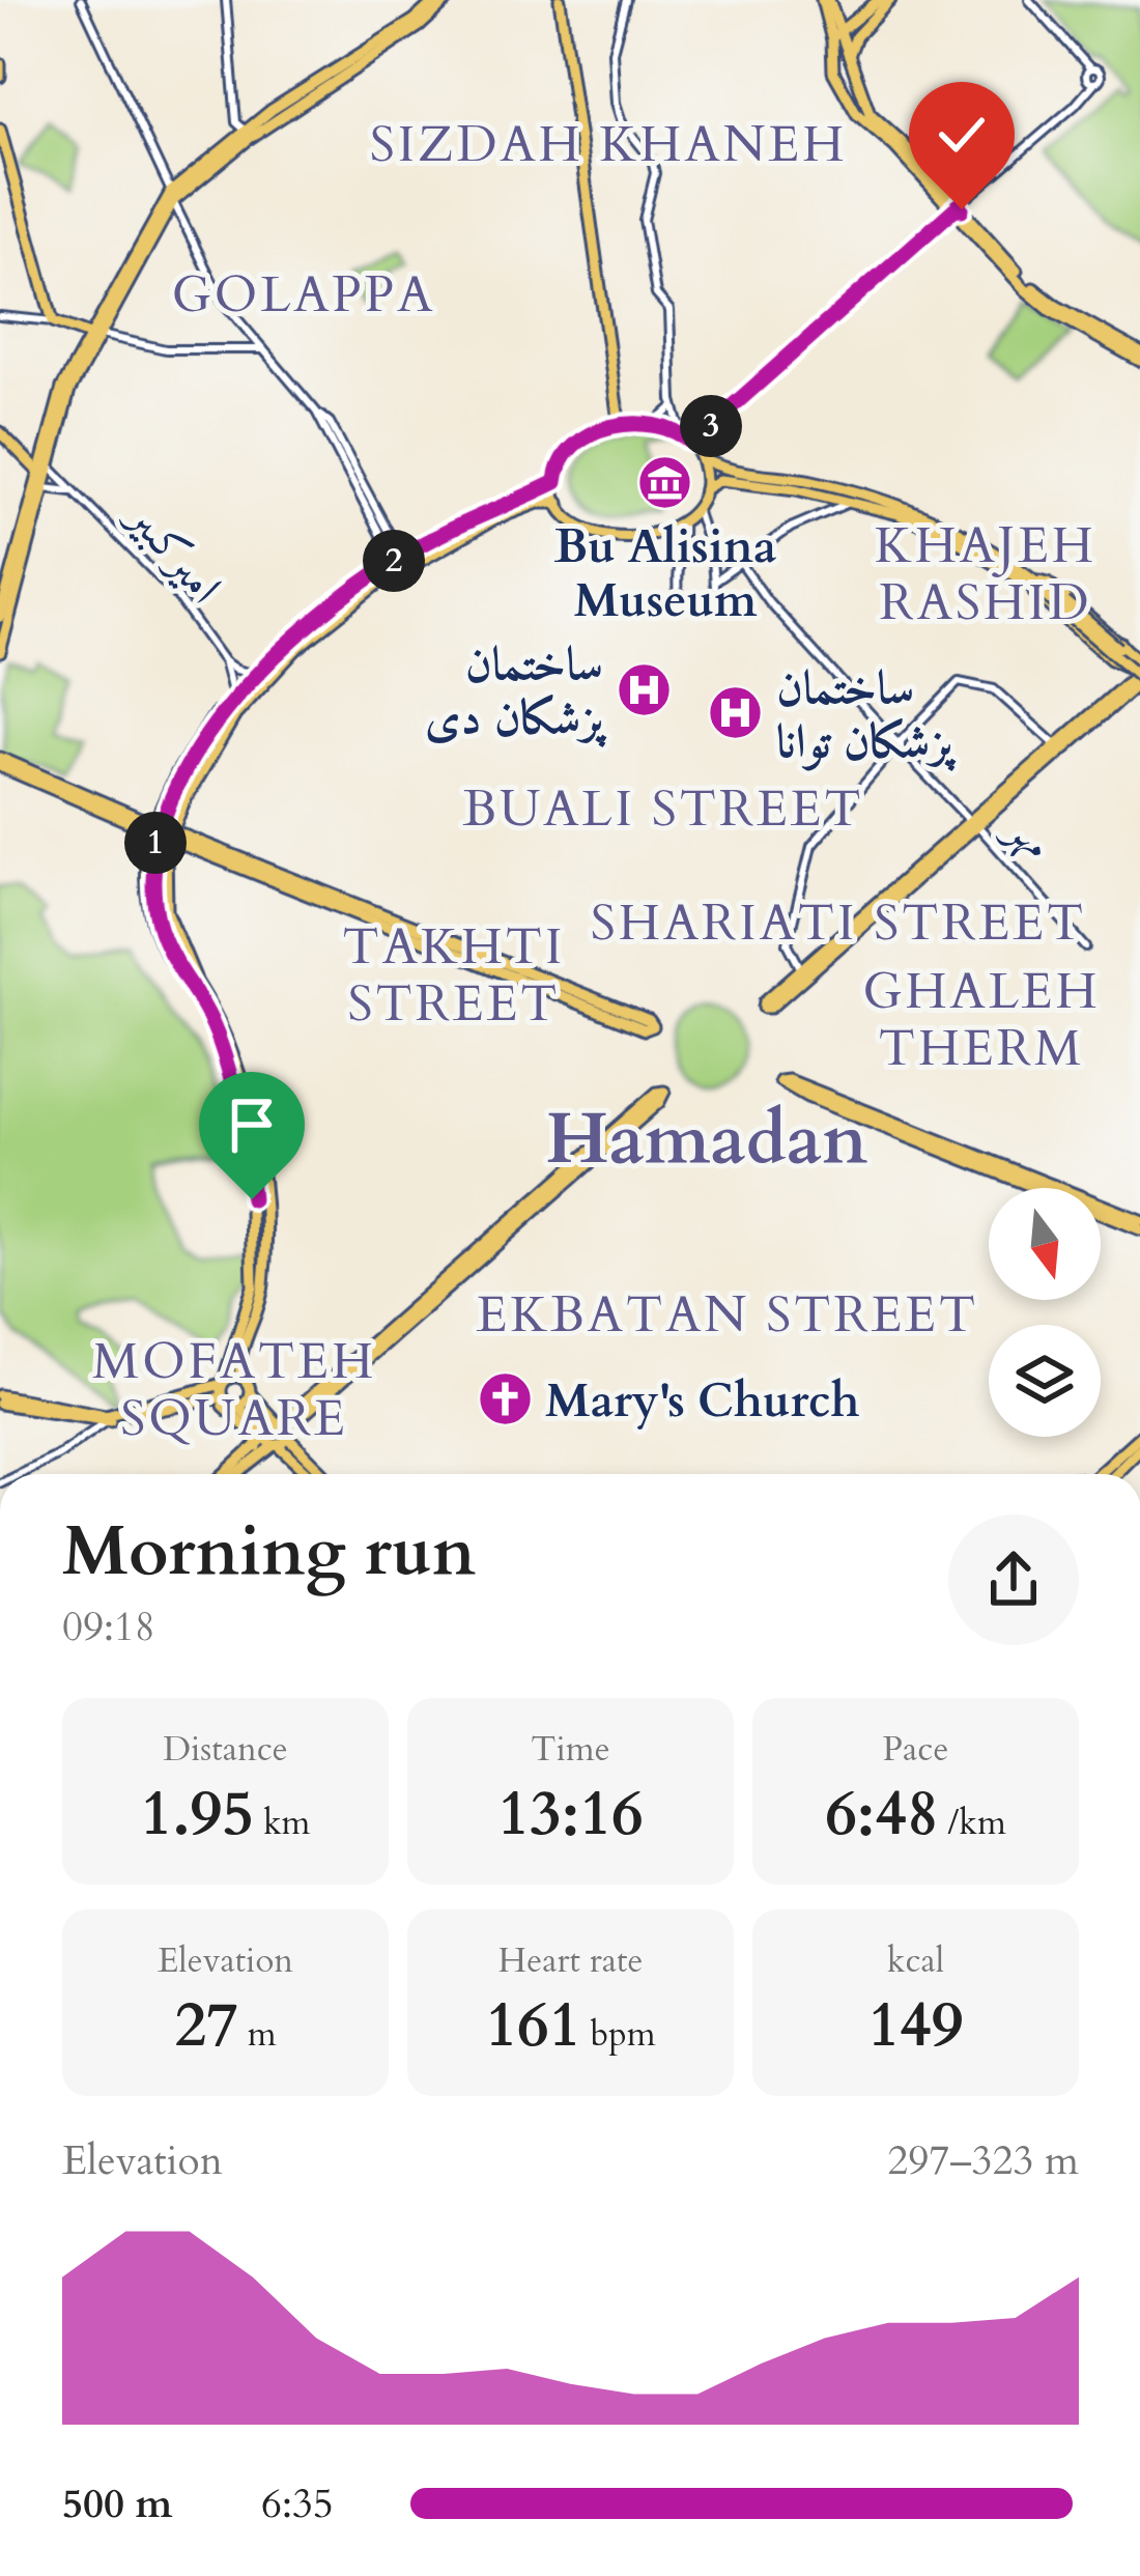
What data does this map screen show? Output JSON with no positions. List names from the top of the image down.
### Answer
{
  "streets": {
    "street": ["امیرکبیر", "مهر"]
  },
  "districts": [
    "SIZDAH KHANEH",
    "GOLAPPA",
    "KHAJEH RASHID",
    "BUALI STREET",
    "SHARIATI STREET",
    "TAKHTI STREET",
    "GHALEH THERM",
    "Hamadan",
    "EKBATAN STREET",
    "MOFATEH SQUARE"
  ],
  "places": {
    "museum": ["Bu Alisina Museum"],
    "hospital": ["ساختمان پزشکان دی", "ساختمان پزشکان توانا"],
    "church": ["Mary's Church"]
  },
  "north": "bottom",
  "page": {
    "pins": ["3", "2", "1"],
    "heading": ["Morning run", "09:18"],
    "stats": [
      ["Distance", "1.95 km"],
      ["Time", "13:16"],
      ["Pace", "6:48 /km"],
      ["Elevation", "27 m"],
      ["Heart rate", "161 bpm"],
      ["kcal", "149"]
    ],
    "chart": ["Elevation", "297–323 m"],
    "list": [
      {
        "name": "500 m",
        "note": "6:35"
      }
    ]
  }
}
